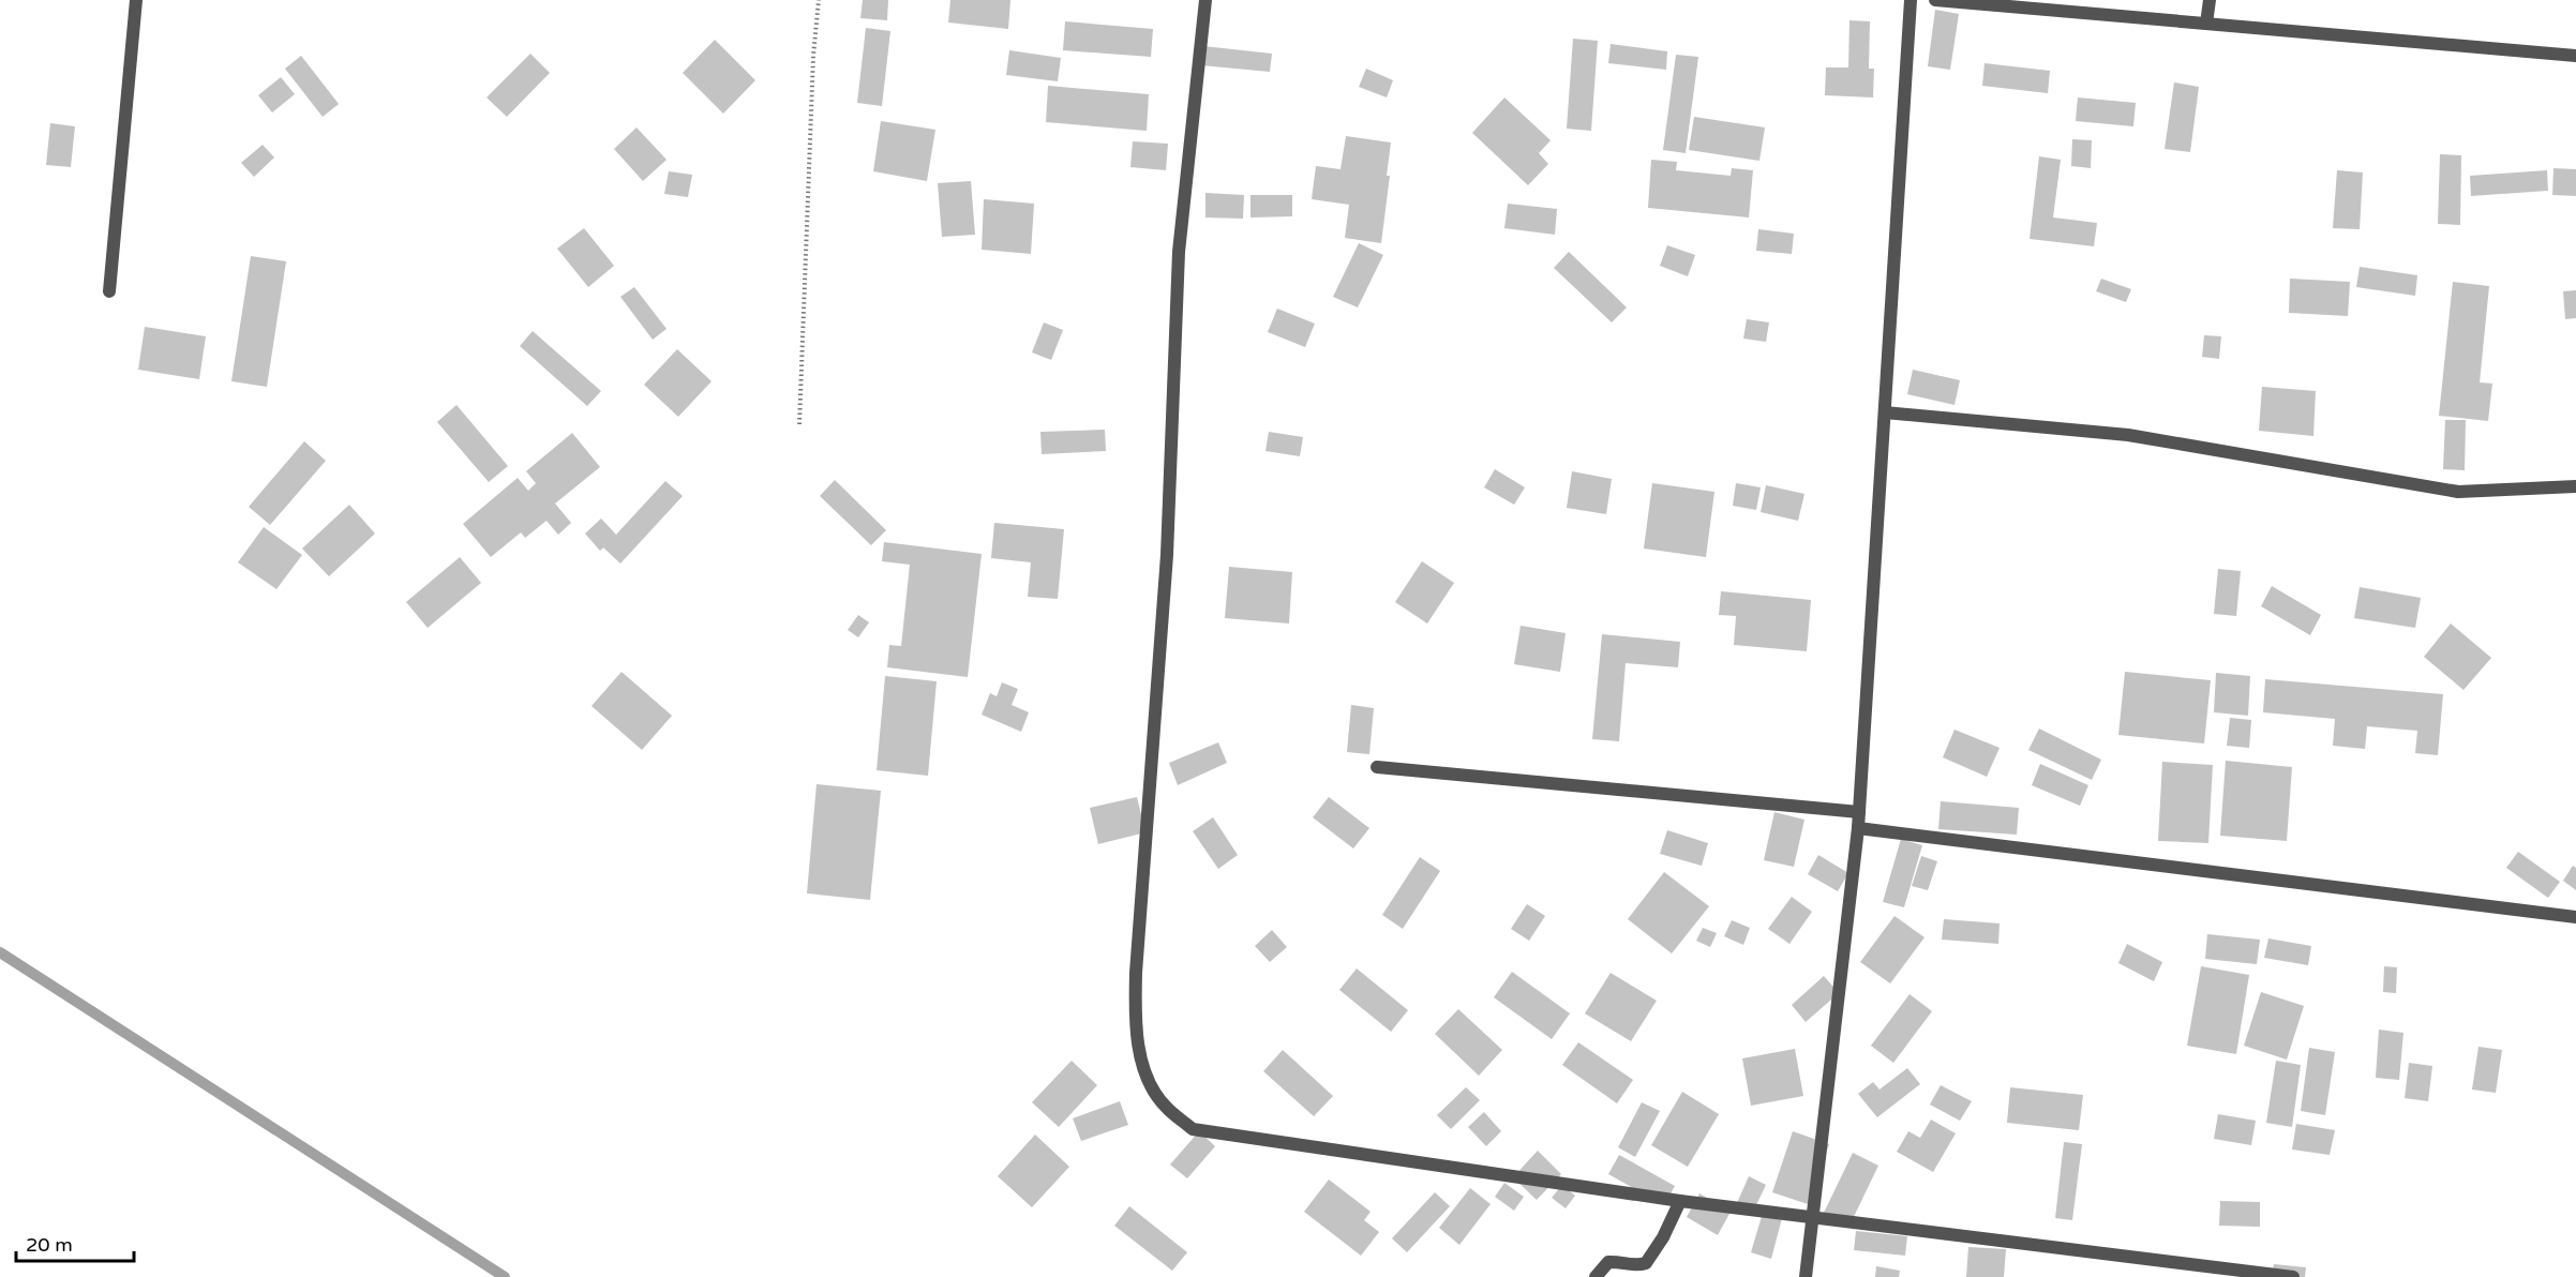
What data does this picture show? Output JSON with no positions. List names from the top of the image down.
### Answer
{
  "scale_bar": "20 m"
}
